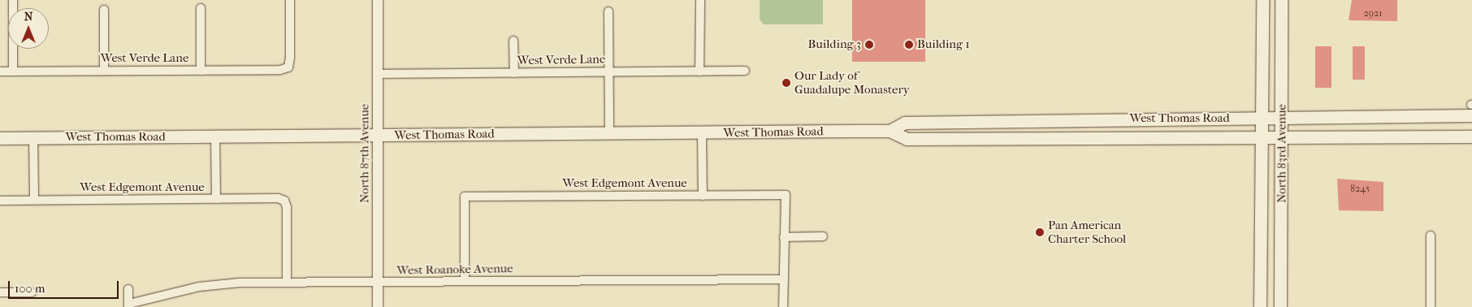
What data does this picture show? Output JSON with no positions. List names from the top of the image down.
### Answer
{
  "streets": {
    "main road": ["West Thomas Road", "North 83rd Avenue"],
    "street": [
      "West Verde Lane",
      "North 87th Avenue",
      "West Edgemont Avenue",
      "West Roanoke Avenue"
    ]
  },
  "crossings": [
    ["West Verde Lane", "North 87th Avenue"],
    ["West Thomas Road", "North 87th Avenue"],
    ["West Thomas Road", "North 83rd Avenue"],
    ["North 87th Avenue", "West Roanoke Avenue"],
    ["West Edgemont Avenue", "West Roanoke Avenue"]
  ],
  "places": [
    "Building 3",
    "Building 1",
    "Our Lady of Guadalupe Monastery",
    "Pan American Charter School"
  ],
  "house_numbers": ["2921", "8245"],
  "scale_bar": "100 m",
  "north": "top"
}
